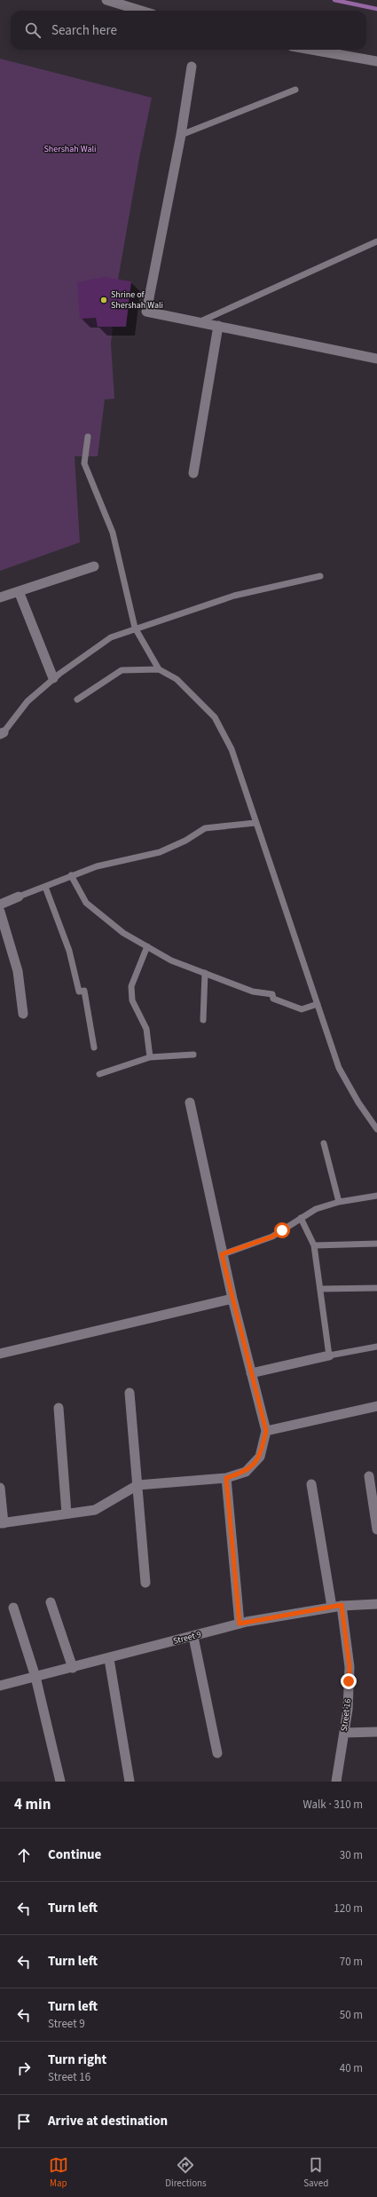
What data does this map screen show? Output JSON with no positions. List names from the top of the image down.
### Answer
{
  "streets": {
    "street": ["Street 9", "Street 16"]
  },
  "crossings": [
    ["Street 9", "Street 16"]
  ],
  "parks": ["Shershah Wali"],
  "places": ["Shrine of Shershah Wali"],
  "page": {
    "search": "Search here",
    "heading": ["4 min", "Walk · 310 m"],
    "list": [
      ["Continue", "30 m"],
      ["Turn left", "120 m"],
      ["Turn left", "70 m"],
      ["Turn left", "Street 9", "50 m"],
      ["Turn right", "Street 16", "40 m"],
      "Arrive at destination"
    ],
    "nav": ["Map", "Directions", "Saved"]
  }
}
